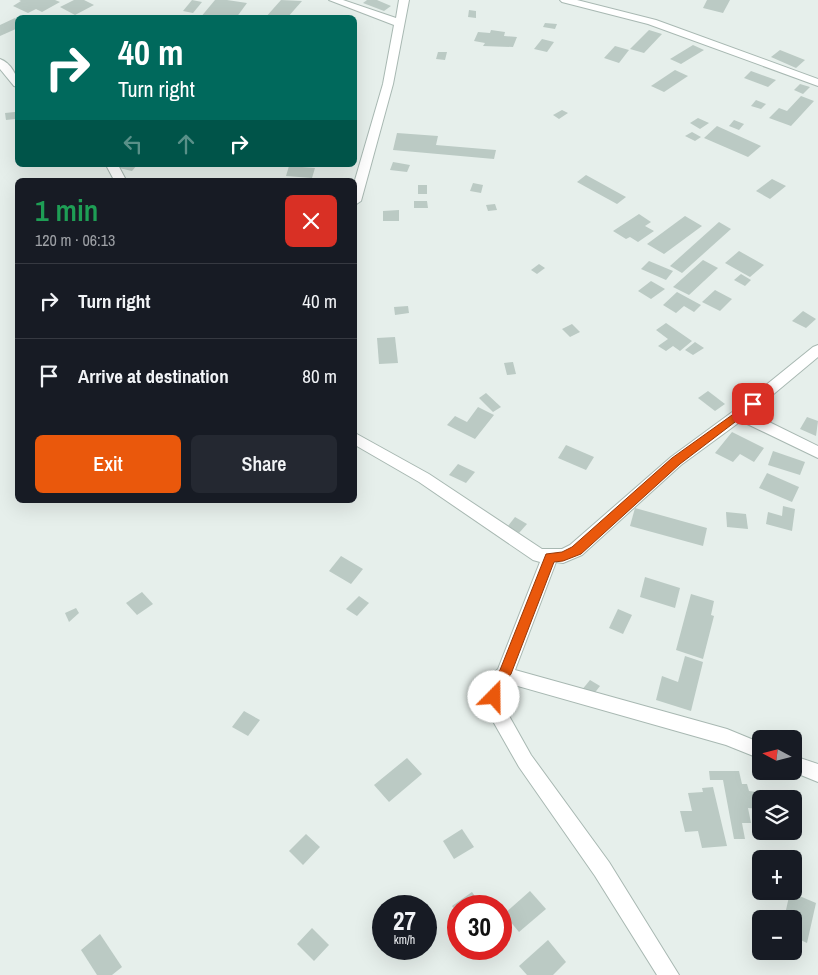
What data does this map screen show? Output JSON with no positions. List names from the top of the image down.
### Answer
{
  "north": "left",
  "page": {
    "turn": ["40 m", "Turn right"],
    "heading": ["1 min", "120 m · 06:13"],
    "list": [
      {
        "name": "Turn right",
        "value": "40 m"
      },
      {
        "name": "Arrive at destination",
        "value": "80 m"
      }
    ],
    "buttons": ["Exit", "Share"],
    "map_buttons": ["+", "−"],
    "speed": "27 km/h",
    "limit": "30"
  }
}
